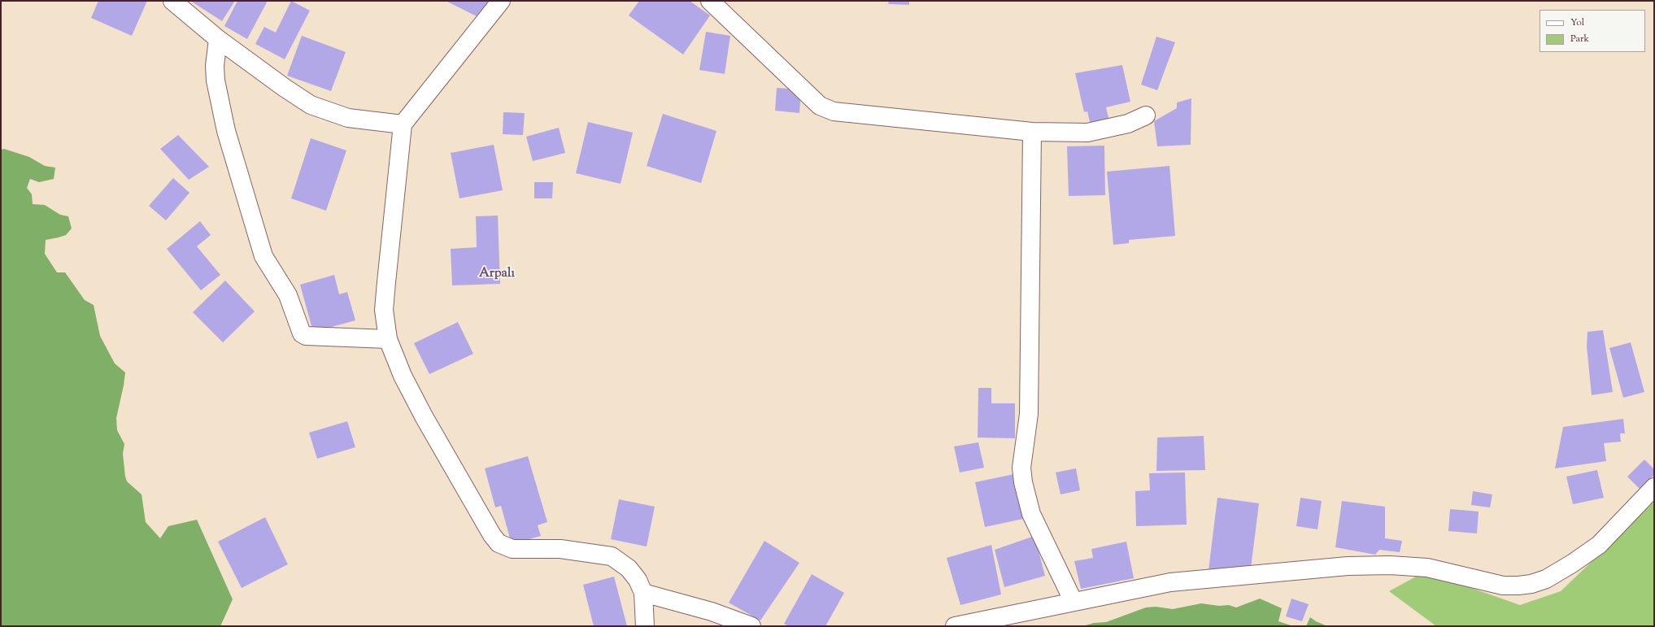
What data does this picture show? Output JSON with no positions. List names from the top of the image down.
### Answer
{
  "districts": ["Arpalı"],
  "legend": ["Yol", "Park"]
}
